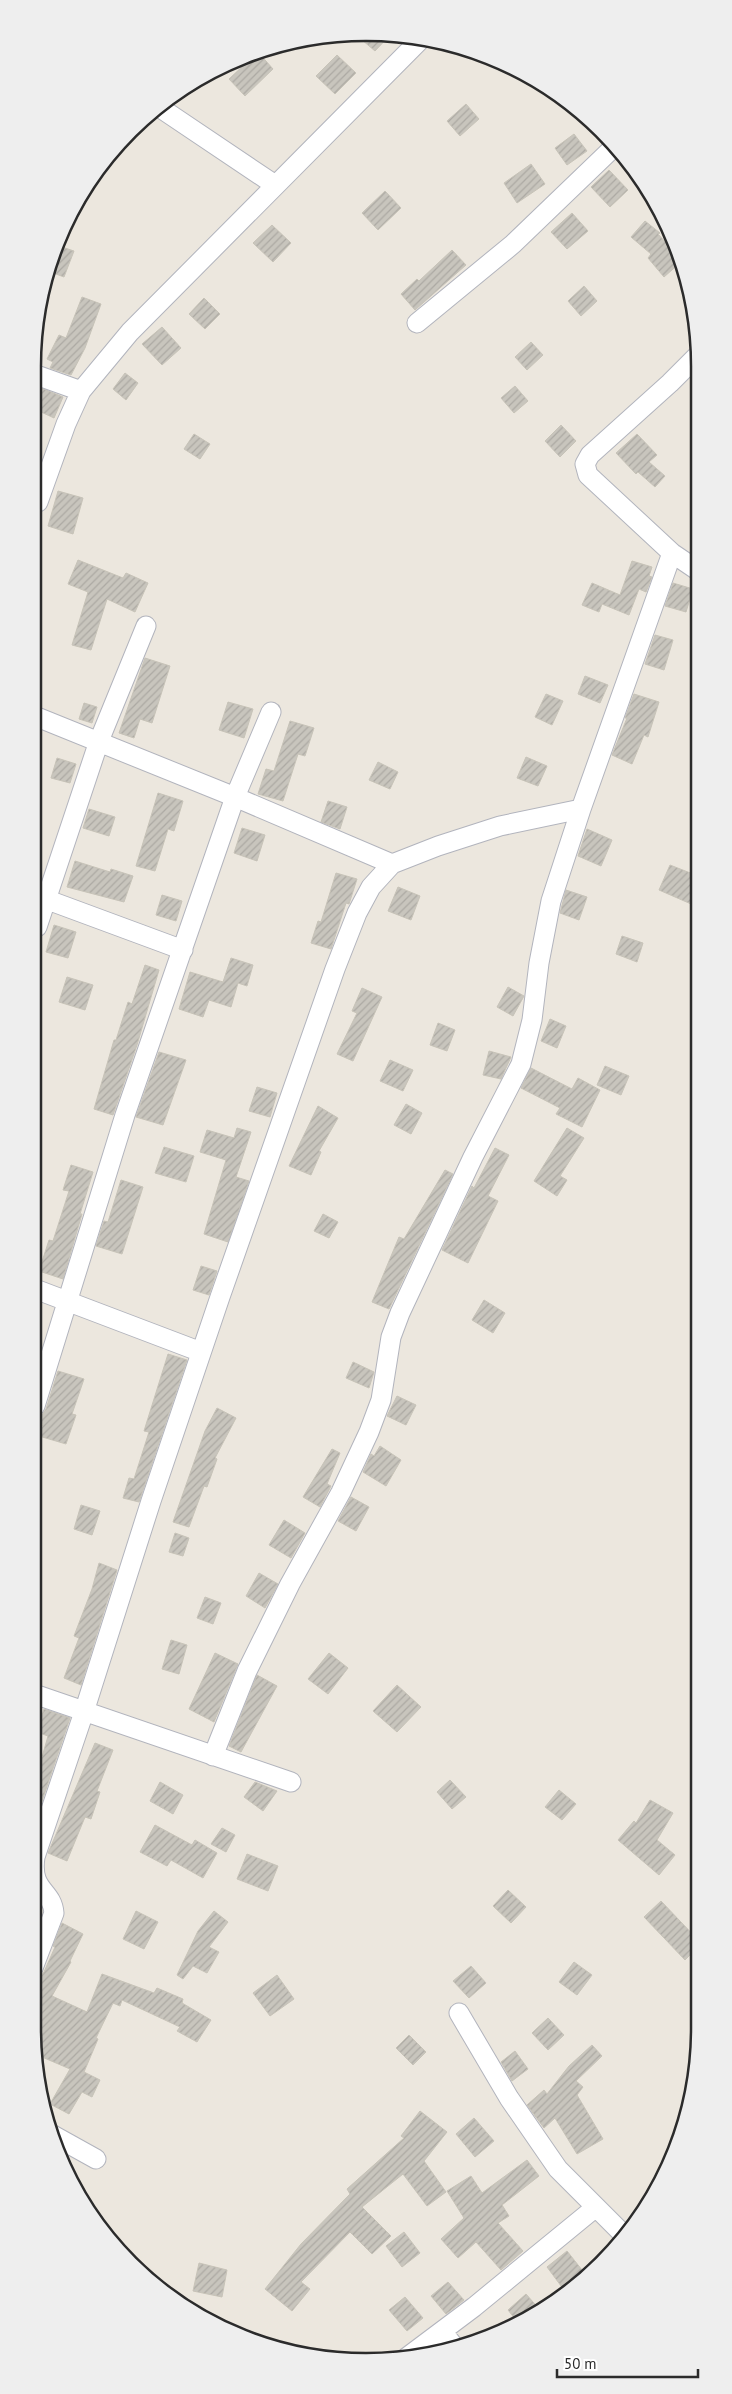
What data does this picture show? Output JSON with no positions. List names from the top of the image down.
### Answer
{
  "scale_bar": "50 m"
}
